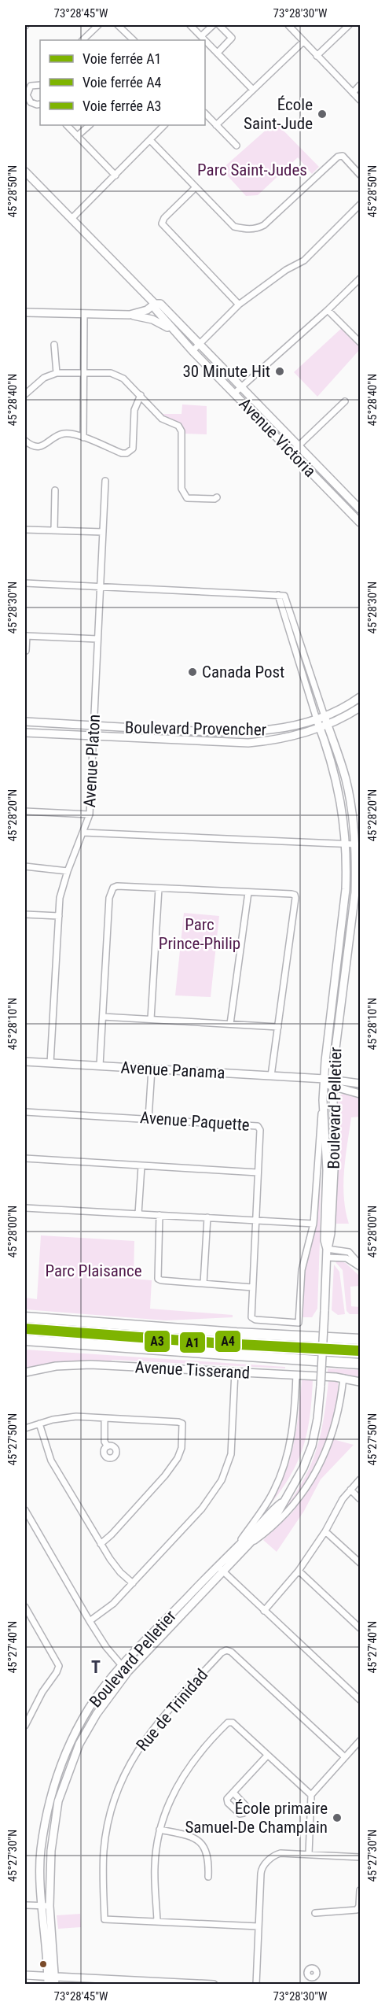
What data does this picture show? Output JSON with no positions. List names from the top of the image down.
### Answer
{
  "streets": {
    "street": [
      "Avenue Victoria",
      "Boulevard Provencher",
      "Avenue Platon",
      "Avenue Panama",
      "Boulevard Pelletier",
      "Avenue Paquette",
      "Avenue Tisserand",
      "Rue de Trinidad"
    ]
  },
  "crossings": [
    ["Boulevard Provencher", "Avenue Platon"],
    ["Boulevard Provencher", "Boulevard Pelletier"],
    ["Avenue Platon", "Avenue Panama"],
    ["Avenue Panama", "Boulevard Pelletier"],
    ["Boulevard Pelletier", "Avenue Paquette"],
    ["Boulevard Pelletier", "Avenue Tisserand"]
  ],
  "districts": ["T"],
  "parks": ["Parc Saint-Judes", "Parc Prince-Philip", "Parc Plaisance"],
  "places": [
    "École Saint-Jude",
    "30 Minute Hit",
    "Canada Post",
    "École primaire Samuel-De Champlain"
  ],
  "lines": ["rail line A4", "rail line A1", "rail line A3"],
  "legend": ["Voie ferrée A1", "Voie ferrée A4", "Voie ferrée A3"],
  "coordinates": [
    "73°28'45\"W",
    "73°28'30\"W",
    "45°28'50\"N",
    "45°28'40\"N",
    "45°28'30\"N",
    "45°28'20\"N",
    "45°28'10\"N",
    "45°28'00\"N",
    "45°27'50\"N",
    "45°27'40\"N",
    "45°27'30\"N"
  ]
}
